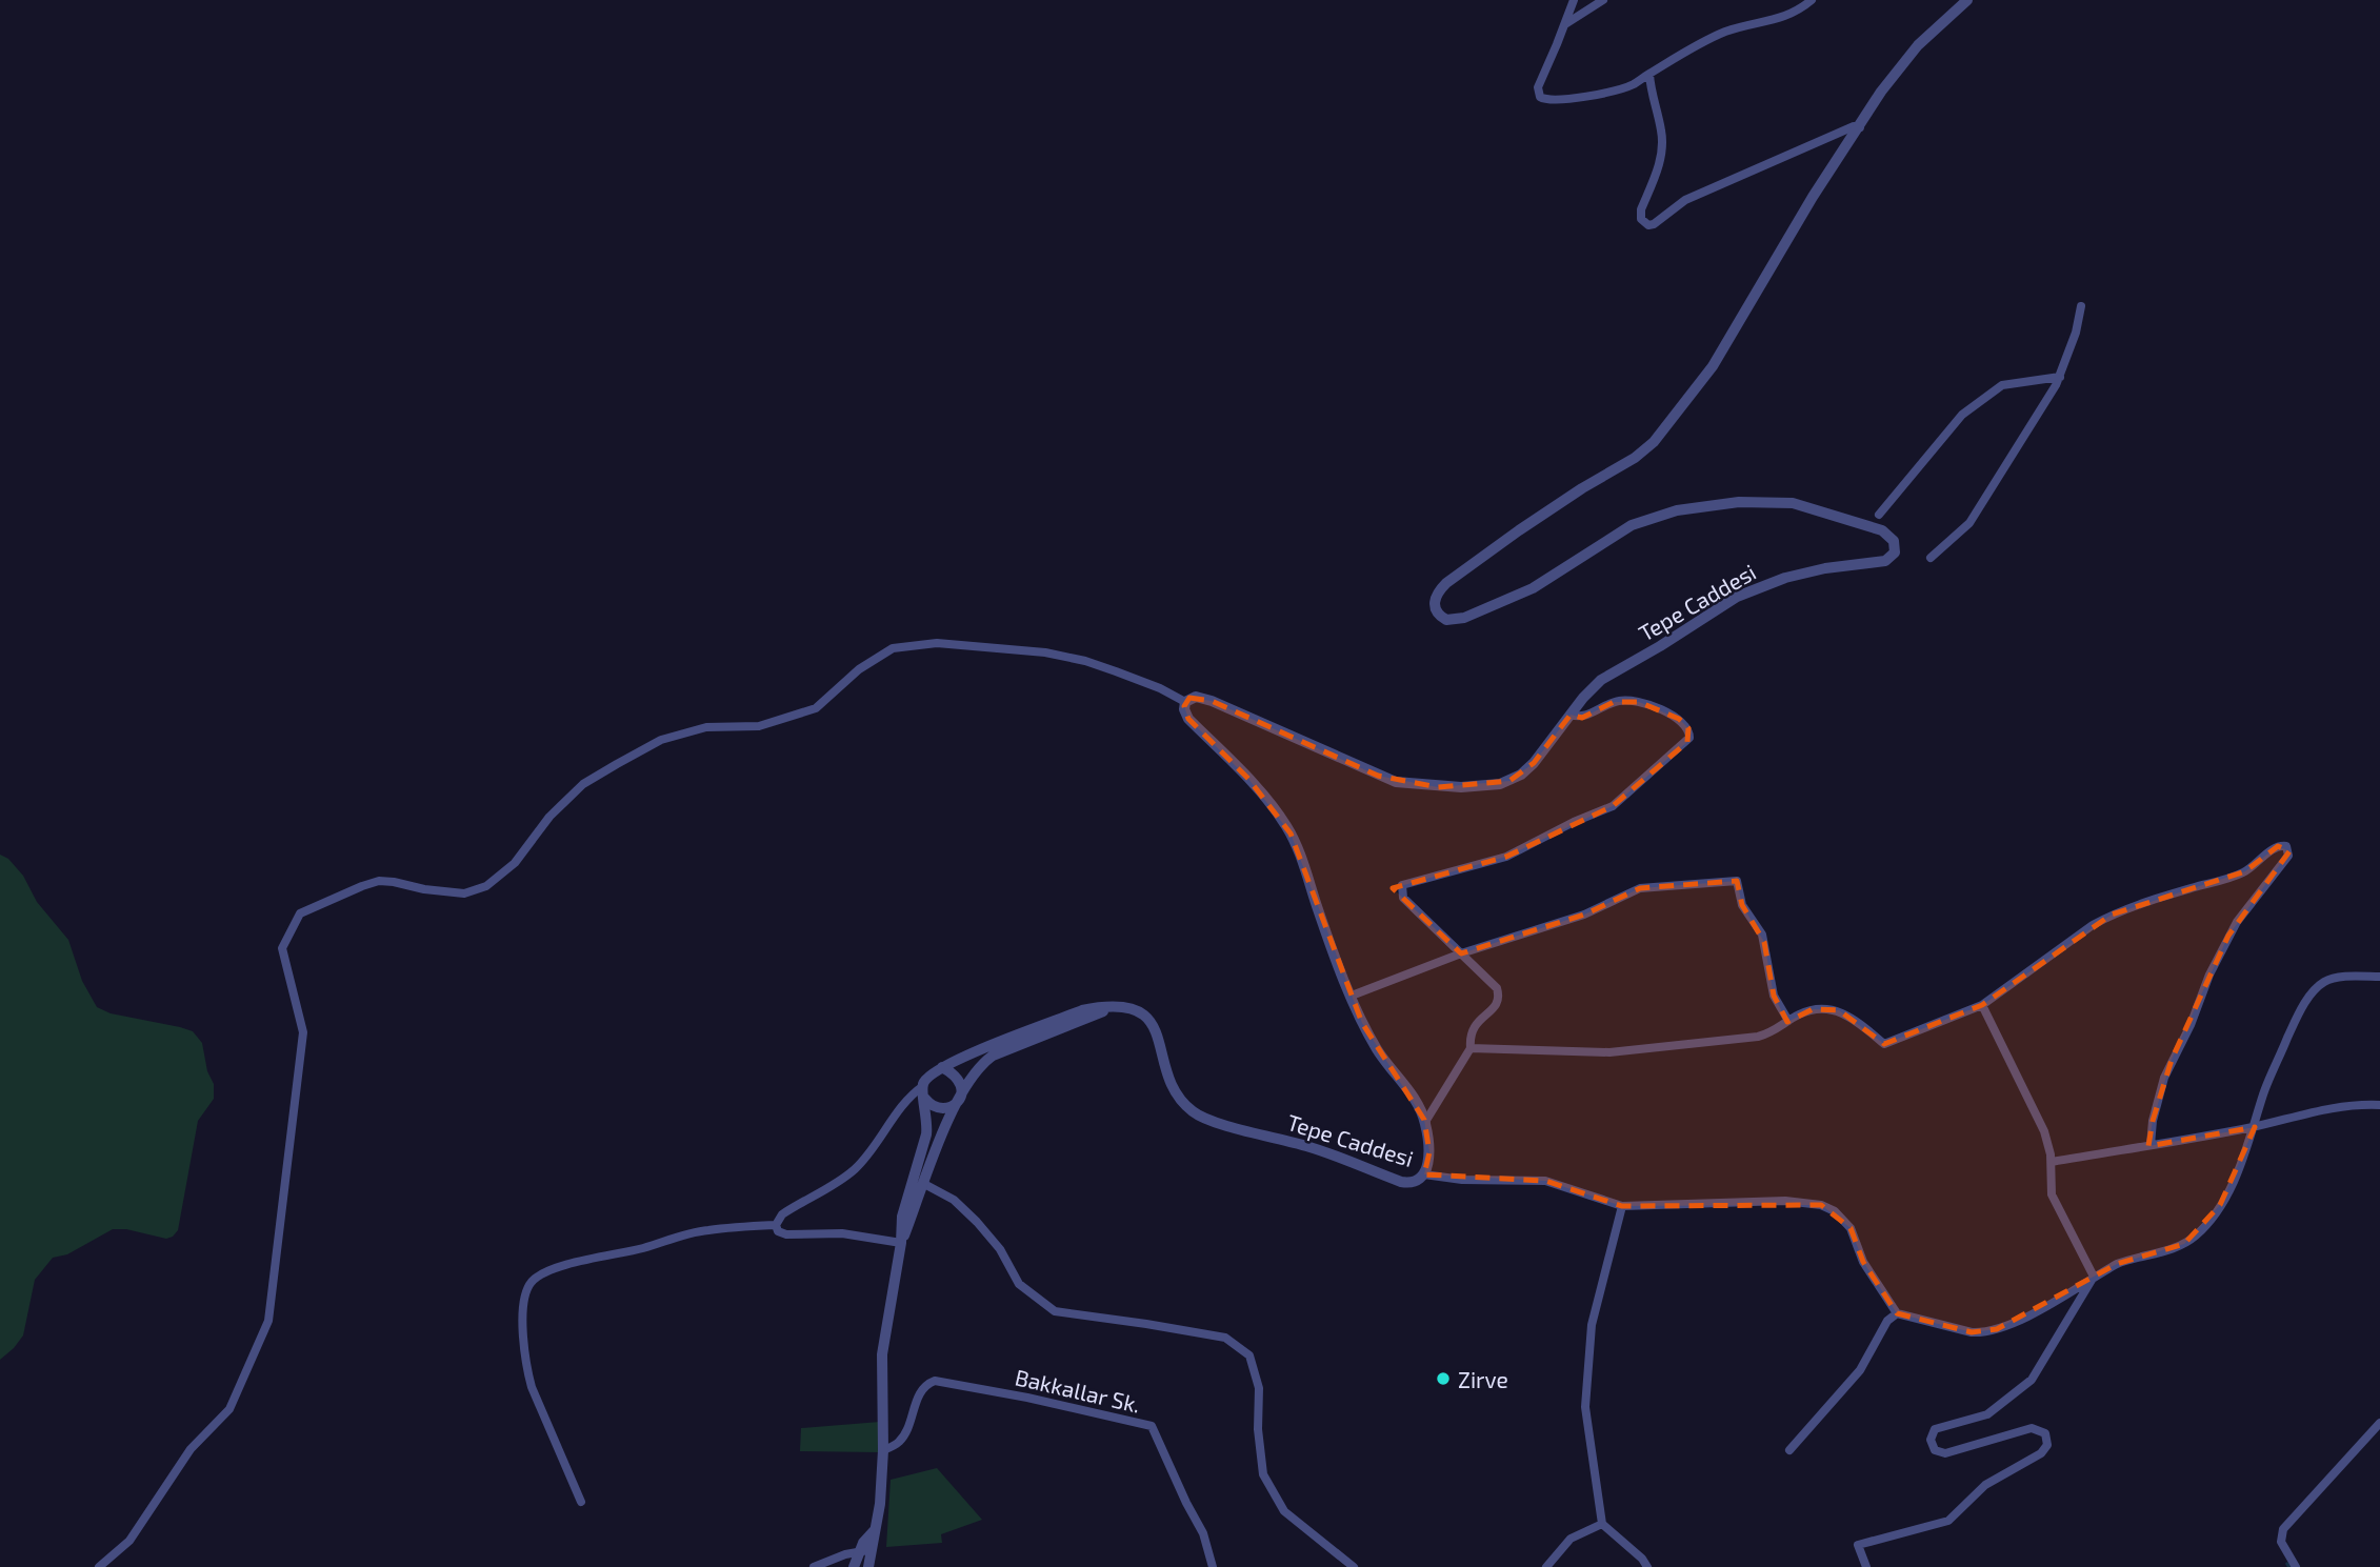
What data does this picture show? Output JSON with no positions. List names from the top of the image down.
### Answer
{
  "streets": {
    "street": ["Tepe Caddesi", "Bakkallar Sk."]
  },
  "places": ["Zirve"]
}
